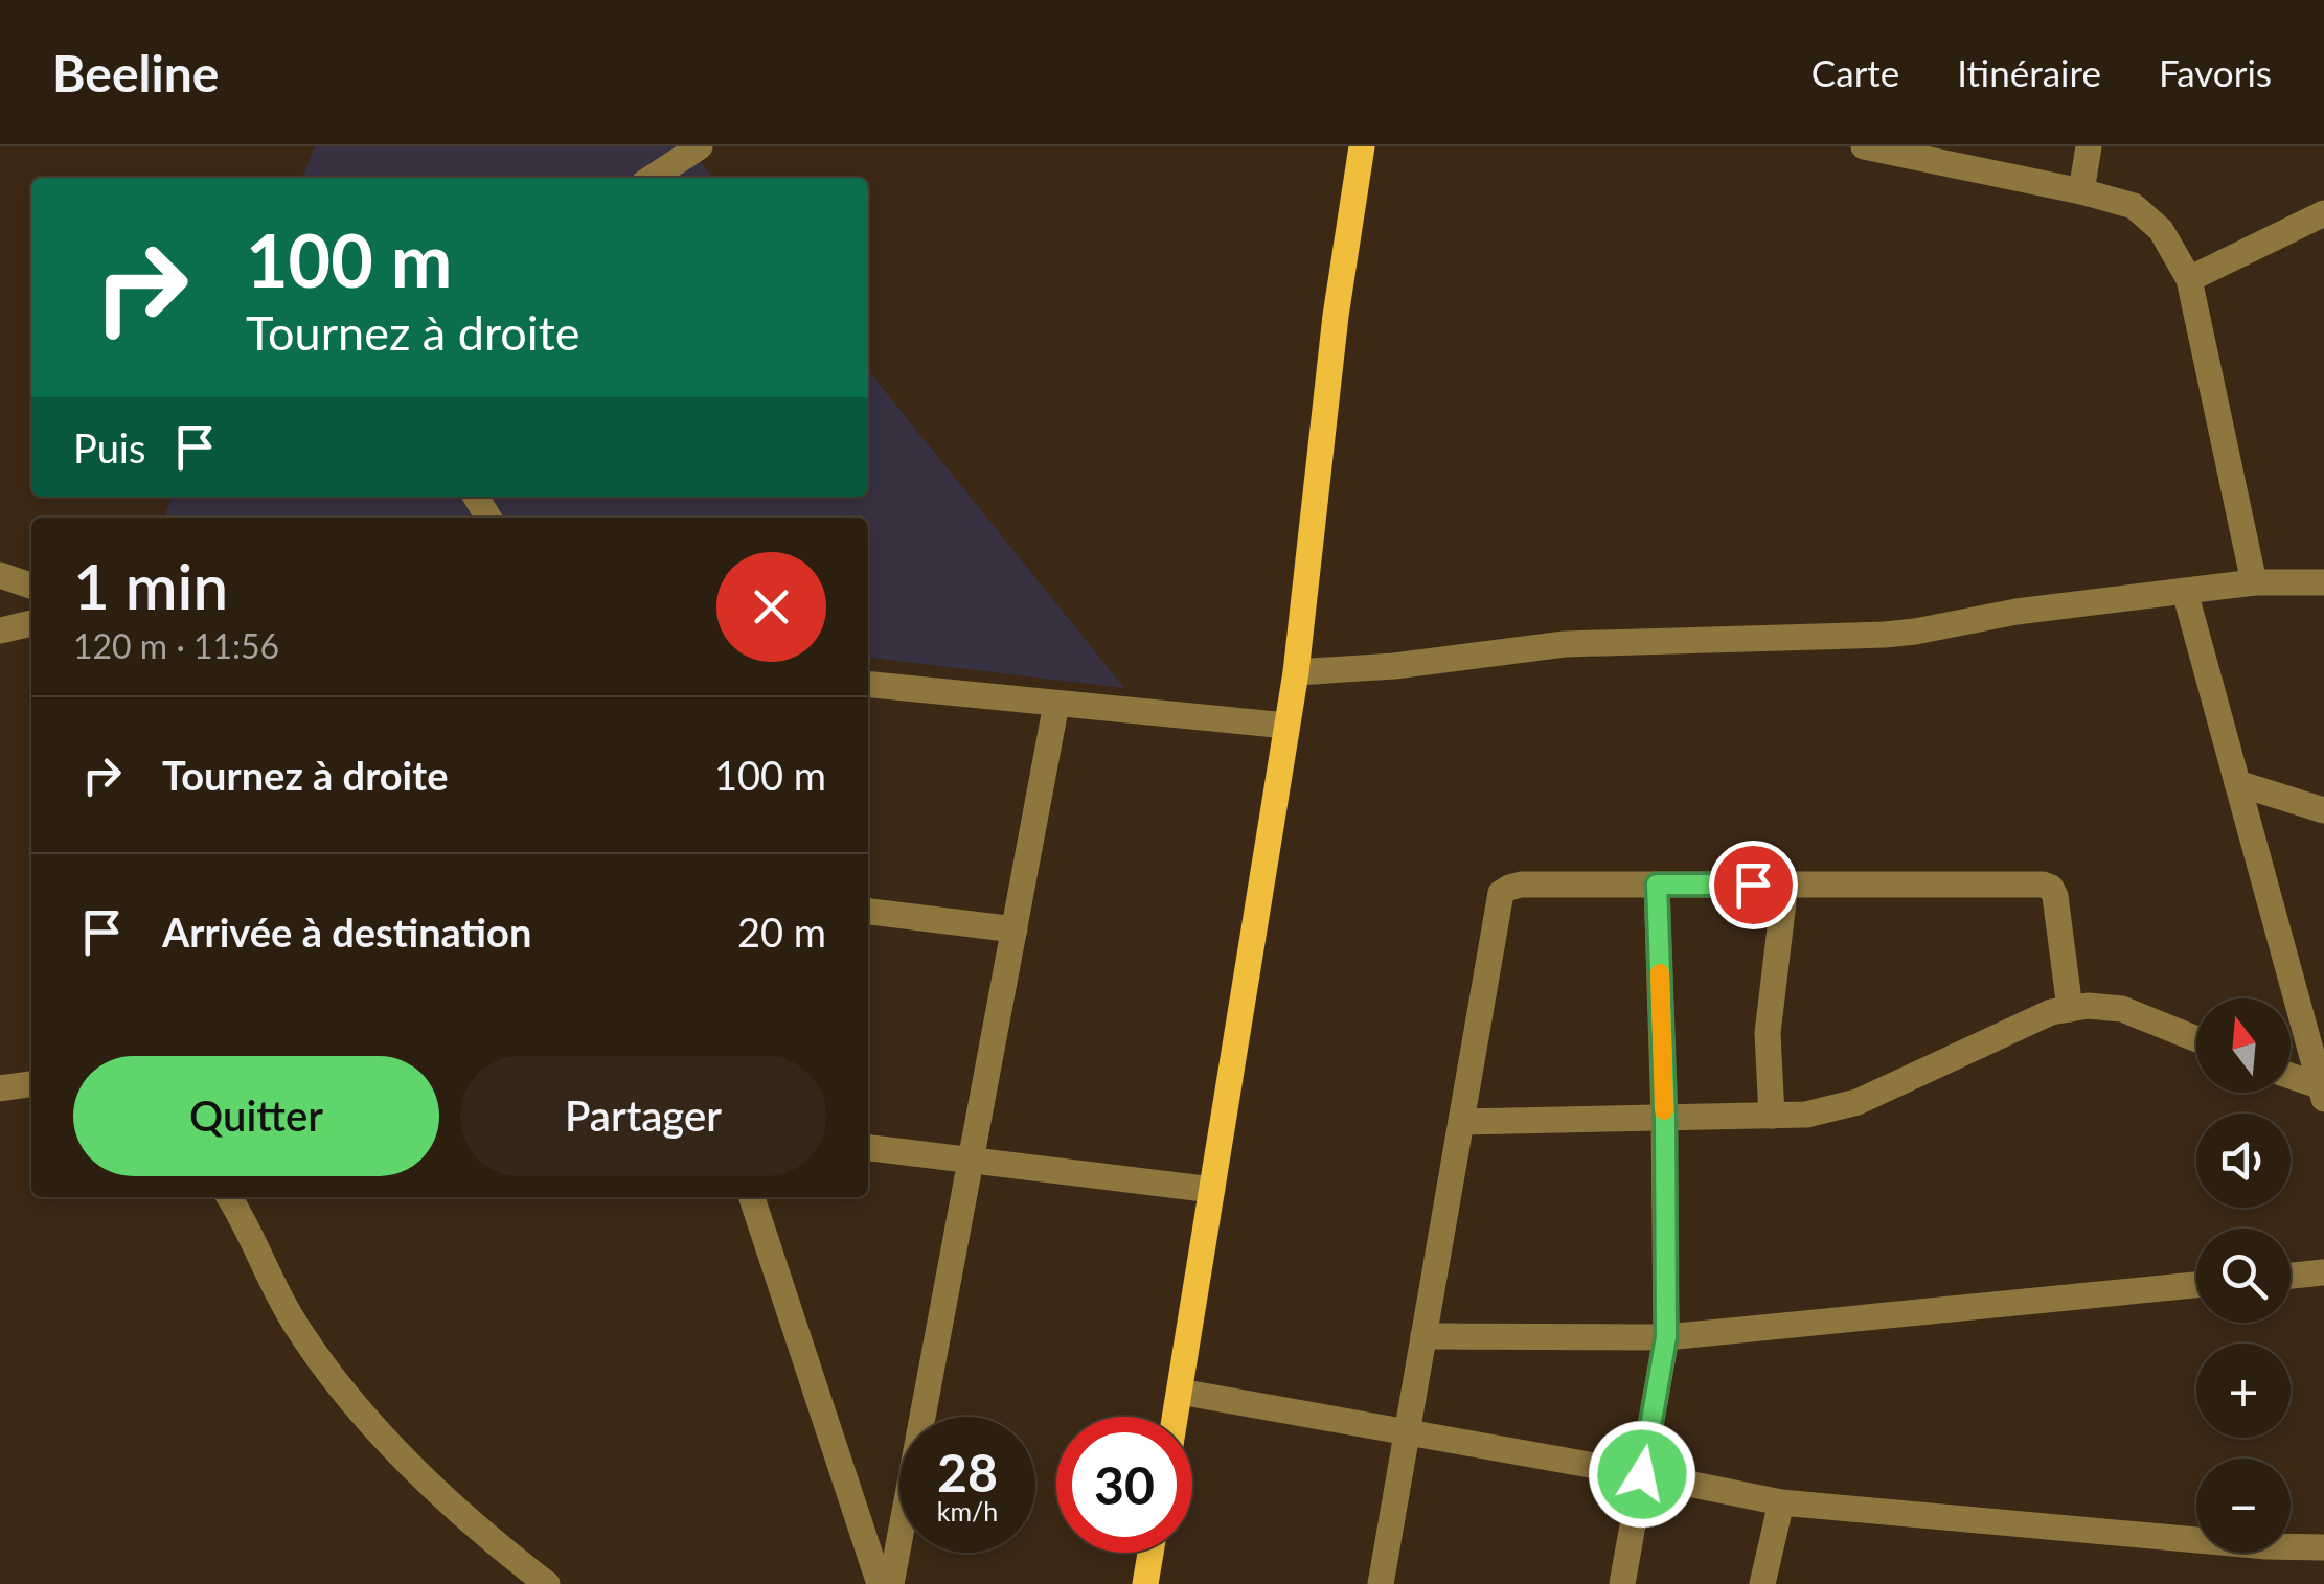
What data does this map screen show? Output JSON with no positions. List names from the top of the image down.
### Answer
{
  "north": "top",
  "page": {
    "header": "Beeline",
    "nav": ["Carte", "Itinéraire", "Favoris"],
    "turn": ["100 m", "Tournez à droite"],
    "then": "Puis",
    "heading": ["1 min", "120 m · 11:56"],
    "list": [
      {
        "name": "Tournez à droite",
        "value": "100 m"
      },
      {
        "name": "Arrivée à destination",
        "value": "20 m"
      }
    ],
    "map_buttons": ["+", "−"],
    "buttons": ["Quitter", "Partager"],
    "speed": "28 km/h",
    "limit": "30"
  }
}
